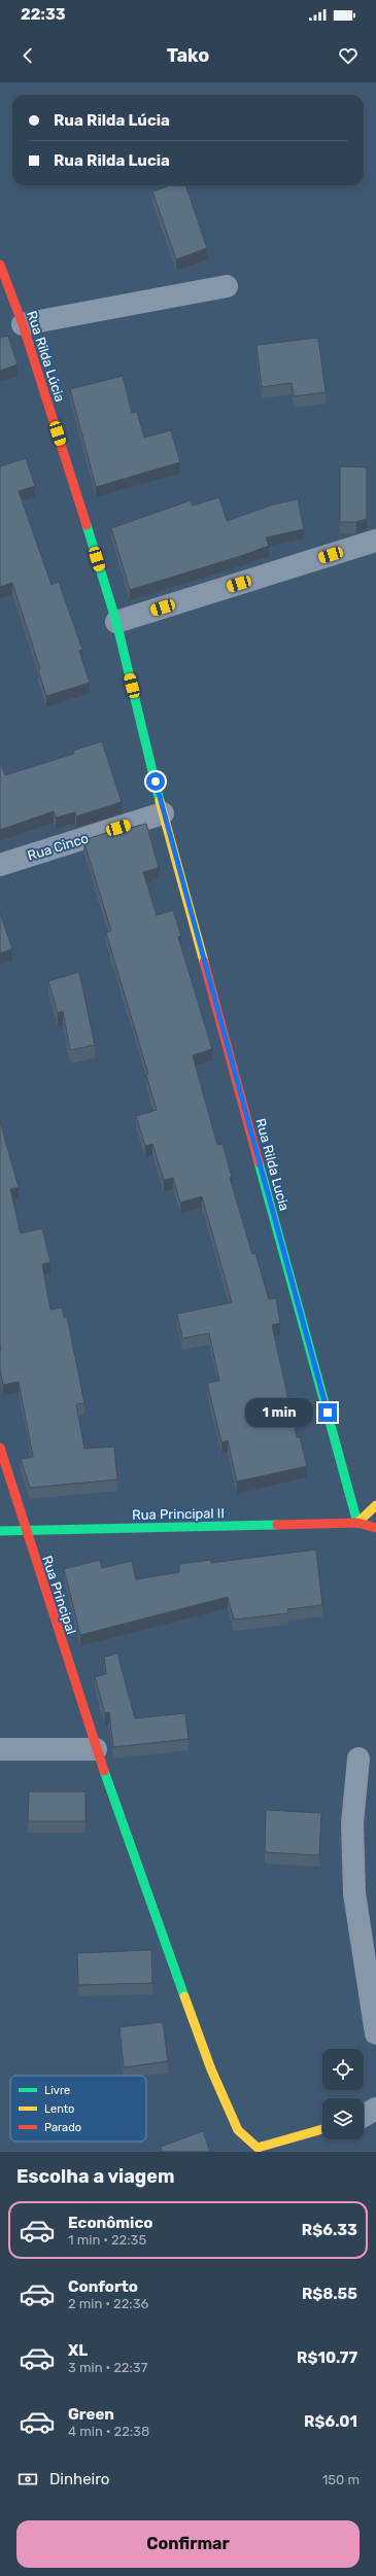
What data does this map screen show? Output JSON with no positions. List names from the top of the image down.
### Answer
{
  "streets": {
    "street": [
      "Rua Rilda Lúcia",
      "Rua Cinco",
      "Rua Rilda Lucia",
      "Rua Principal II",
      "Rua Principal"
    ]
  },
  "crossings": [
    ["Rua Rilda Lúcia", "Rua Cinco"],
    ["Rua Rilda Lúcia", "Rua Rilda Lucia"],
    ["Rua Cinco", "Rua Rilda Lucia"],
    ["Rua Rilda Lucia", "Rua Principal II"],
    ["Rua Principal II", "Rua Principal"]
  ],
  "legend": ["Livre", "Lento", "Parado"],
  "page": {
    "status": "22:33",
    "header": "Tako",
    "banner": ["Rua Rilda Lúcia", "Rua Rilda Lucia"],
    "bubble": "1 min",
    "heading": "Escolha a viagem",
    "list": [
      {
        "name": "Econômico",
        "note": "1 min · 22:35",
        "value": "R$6.33"
      },
      {
        "name": "Conforto",
        "note": "2 min · 22:36",
        "value": "R$8.55"
      },
      {
        "name": "XL",
        "note": "3 min · 22:37",
        "value": "R$10.77"
      },
      {
        "name": "Green",
        "note": "4 min · 22:38",
        "value": "R$6.01"
      }
    ],
    "pay": ["Dinheiro", "150 m"],
    "buttons": "Confirmar"
  }
}
